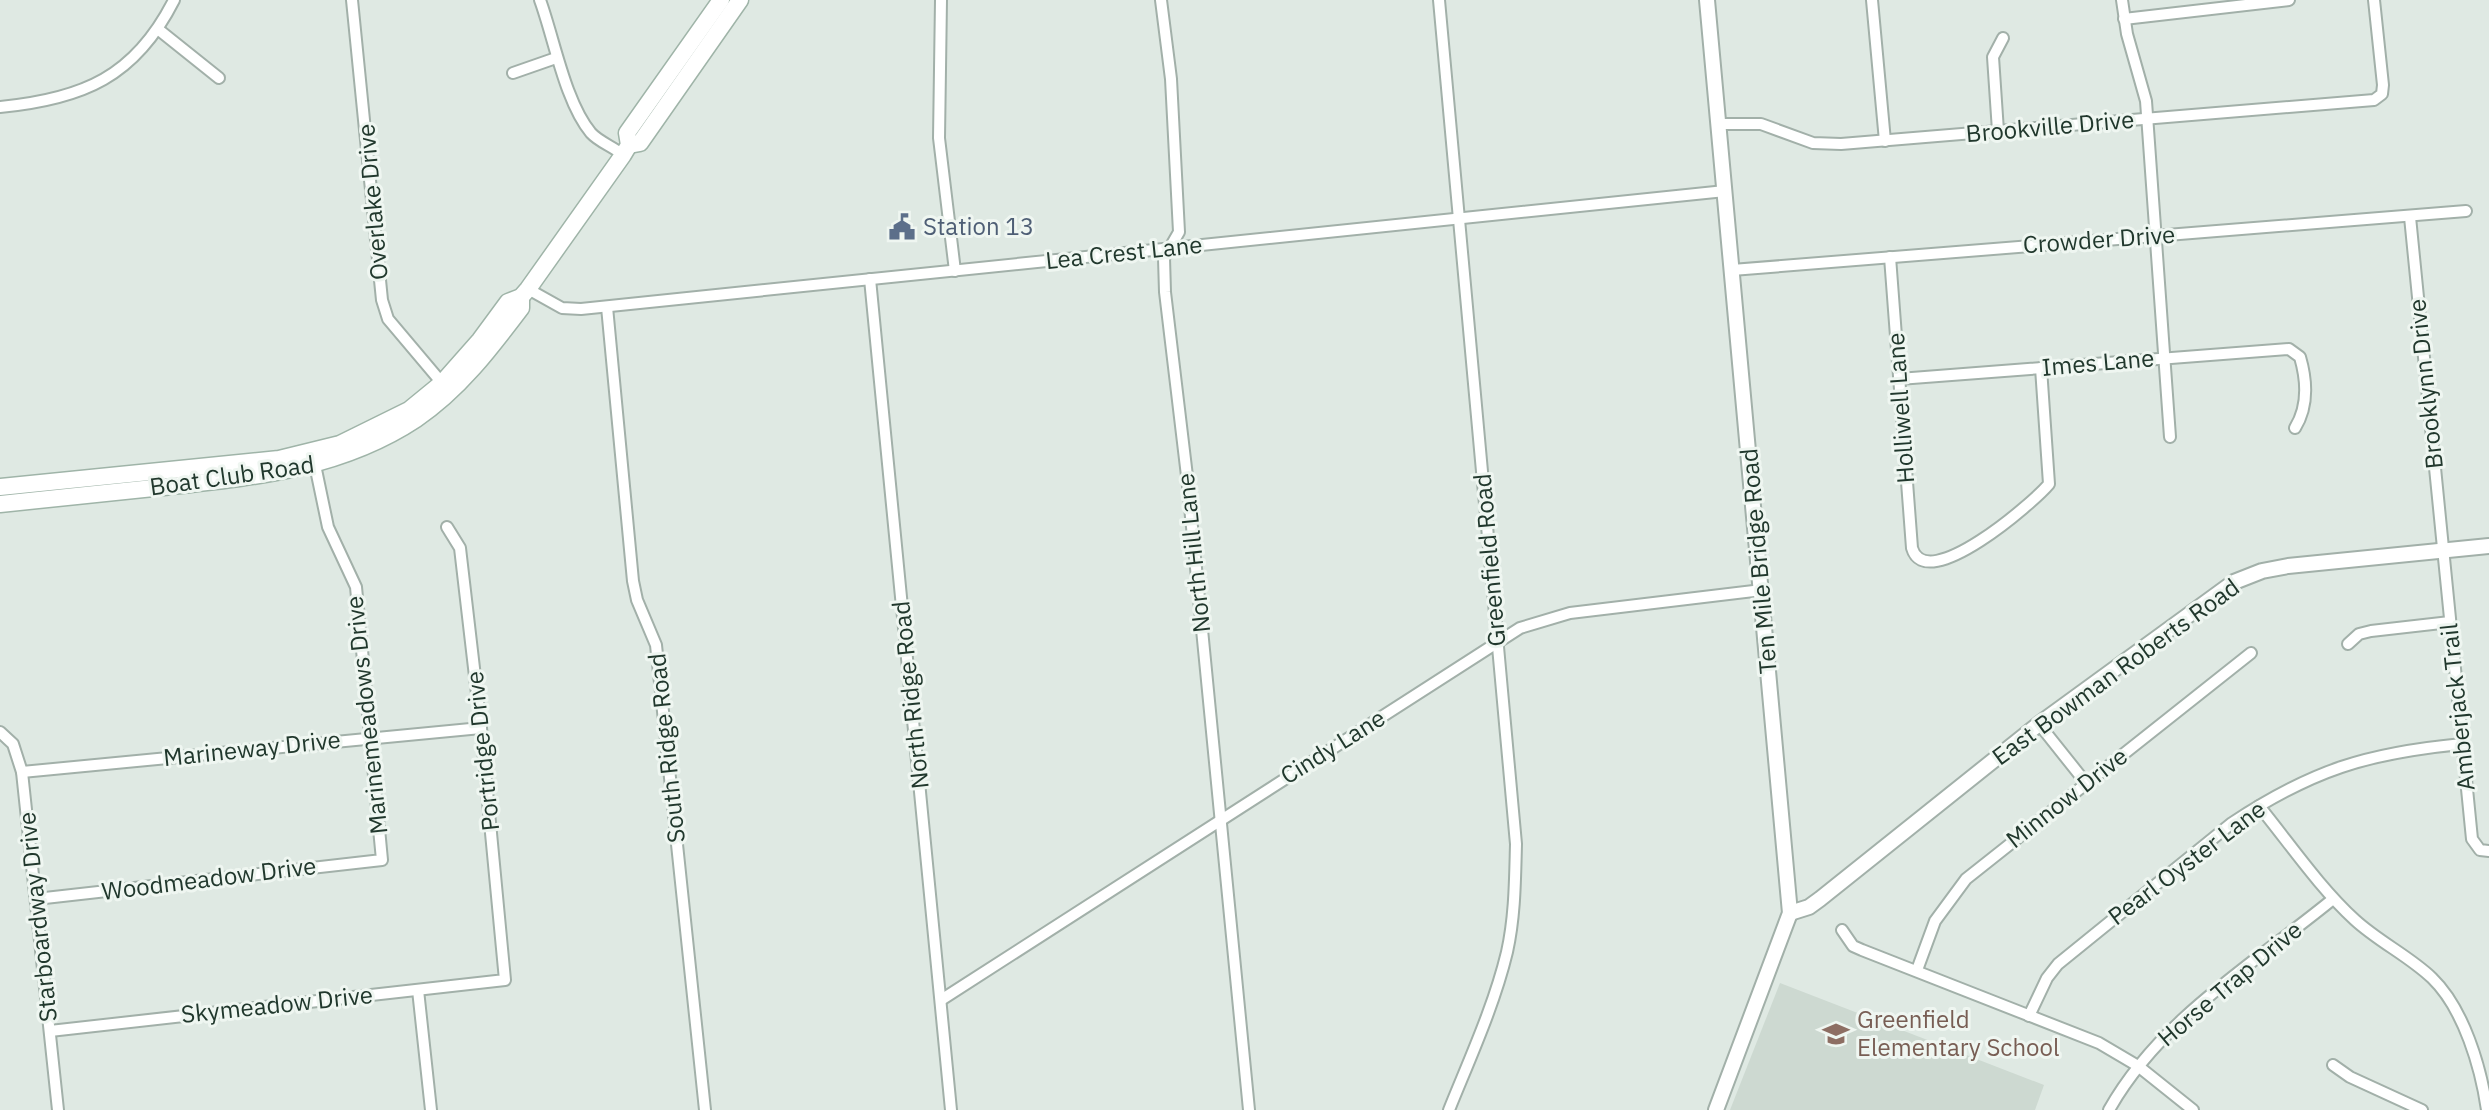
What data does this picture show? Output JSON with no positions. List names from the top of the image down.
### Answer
{
  "streets": {
    "main road": ["Boat Club Road"],
    "street": [
      "Brookville Drive",
      "Overlake Drive",
      "Crowder Drive",
      "Lea Crest Lane",
      "Imes Lane",
      "Brooklynn Drive",
      "Holliwell Lane",
      "North Hill Lane",
      "Greenfield Road",
      "Ten Mile Bridge Road",
      "East Bowman Roberts Road",
      "North Ridge Road",
      "Amberjack Trail",
      "Marinemeadows Drive",
      "Cindy Lane",
      "South Ridge Road",
      "Marineway Drive",
      "Portridge Drive",
      "Minnow Drive",
      "Pearl Oyster Lane",
      "Woodmeadow Drive",
      "Starboardway Drive",
      "Horse Trap Drive",
      "Skymeadow Drive"
    ]
  },
  "crossings": [
    ["Brookville Drive", "Ten Mile Bridge Road"],
    ["Overlake Drive", "Boat Club Road"],
    ["Crowder Drive", "Brooklynn Drive"],
    ["Crowder Drive", "Holliwell Lane"],
    ["Crowder Drive", "Ten Mile Bridge Road"],
    ["Lea Crest Lane", "Boat Club Road"],
    ["Lea Crest Lane", "North Hill Lane"],
    ["Lea Crest Lane", "Greenfield Road"],
    ["Lea Crest Lane", "Ten Mile Bridge Road"],
    ["Lea Crest Lane", "North Ridge Road"],
    ["Lea Crest Lane", "South Ridge Road"],
    ["Imes Lane", "Holliwell Lane"],
    ["Brooklynn Drive", "East Bowman Roberts Road"],
    ["Brooklynn Drive", "Amberjack Trail"],
    ["Boat Club Road", "Marinemeadows Drive"],
    ["North Hill Lane", "Cindy Lane"],
    ["Greenfield Road", "Cindy Lane"],
    ["Ten Mile Bridge Road", "East Bowman Roberts Road"],
    ["Ten Mile Bridge Road", "Cindy Lane"],
    ["East Bowman Roberts Road", "Amberjack Trail"],
    ["North Ridge Road", "Cindy Lane"],
    ["Amberjack Trail", "Pearl Oyster Lane"],
    ["Marinemeadows Drive", "Marineway Drive"],
    ["Marinemeadows Drive", "Woodmeadow Drive"],
    ["Marineway Drive", "Portridge Drive"],
    ["Marineway Drive", "Starboardway Drive"],
    ["Portridge Drive", "Skymeadow Drive"],
    ["Woodmeadow Drive", "Starboardway Drive"],
    ["Starboardway Drive", "Skymeadow Drive"]
  ],
  "places": {
    "public building": ["Station 13"],
    "school or university": ["Greenfield Elementary School"]
  }
}
